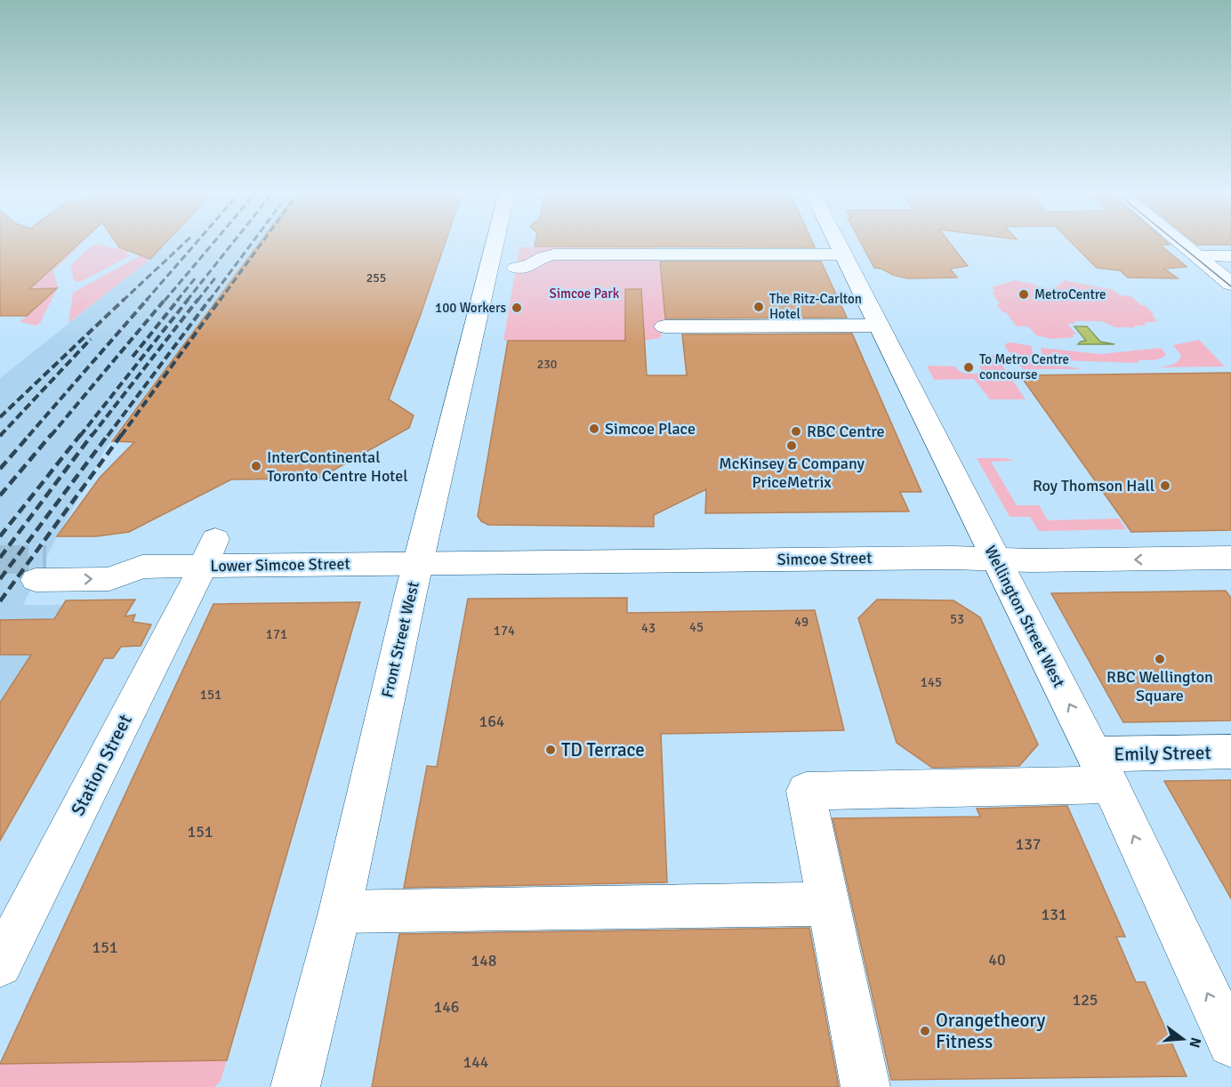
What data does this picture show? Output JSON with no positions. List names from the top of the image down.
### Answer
{
  "streets": {
    "main road": [
      "Simcoe Street",
      "Lower Simcoe Street",
      "Wellington Street West",
      "Front Street West",
      "Emily Street",
      "Station Street"
    ]
  },
  "crossings": [
    ["Simcoe Street", "Lower Simcoe Street"],
    ["Simcoe Street", "Wellington Street West"],
    ["Simcoe Street", "Front Street West"],
    ["Lower Simcoe Street", "Front Street West"],
    ["Lower Simcoe Street", "Station Street"],
    ["Wellington Street West", "Emily Street"]
  ],
  "one_way": ["Wellington Street West"],
  "parks": ["Simcoe Park"],
  "places": [
    "MetroCentre",
    "The Ritz-Carlton Hotel",
    "100 Workers",
    "To Metro Centre concourse",
    "Simcoe Place",
    "RBC Centre",
    "McKinsey & Company PriceMetrix",
    "InterContinental Toronto Centre Hotel",
    "Roy Thomson Hall",
    "RBC Wellington Square",
    "TD Terrace",
    "Orangetheory Fitness"
  ],
  "house_numbers": [
    "255",
    "230",
    "53",
    "49",
    "45",
    "43",
    "174",
    "171",
    "145",
    "151",
    "164",
    "151",
    "137",
    "131",
    "151",
    "40",
    "148",
    "125",
    "146",
    "144"
  ],
  "north": "right"
}
